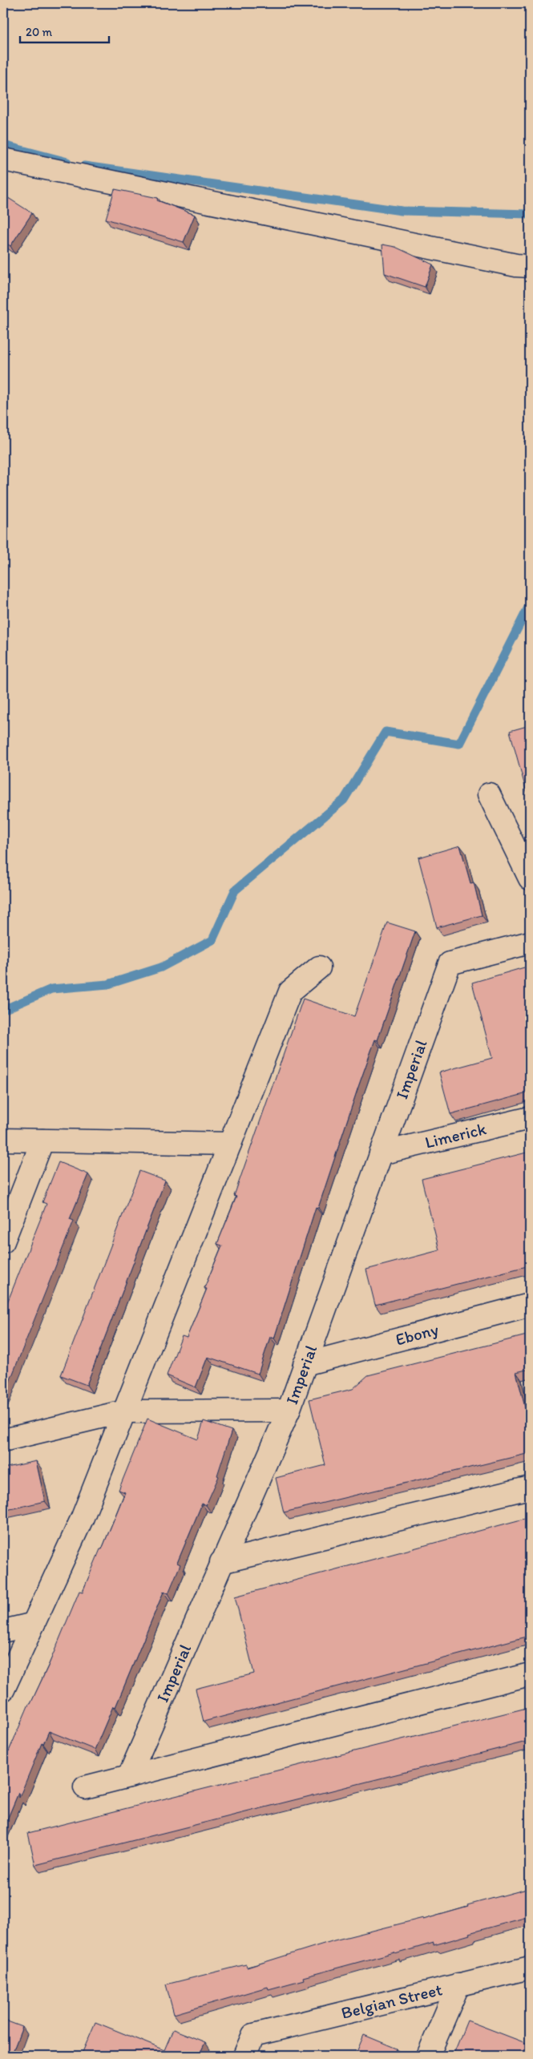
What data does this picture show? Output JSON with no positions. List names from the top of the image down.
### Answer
{
  "streets": {
    "street": [
      "Imperial",
      "Limerick",
      "Ebony",
      "Belgian Street"
    ]
  },
  "crossings": [
    ["Imperial", "Limerick"],
    ["Imperial", "Ebony"]
  ],
  "scale_bar": "20 m"
}
